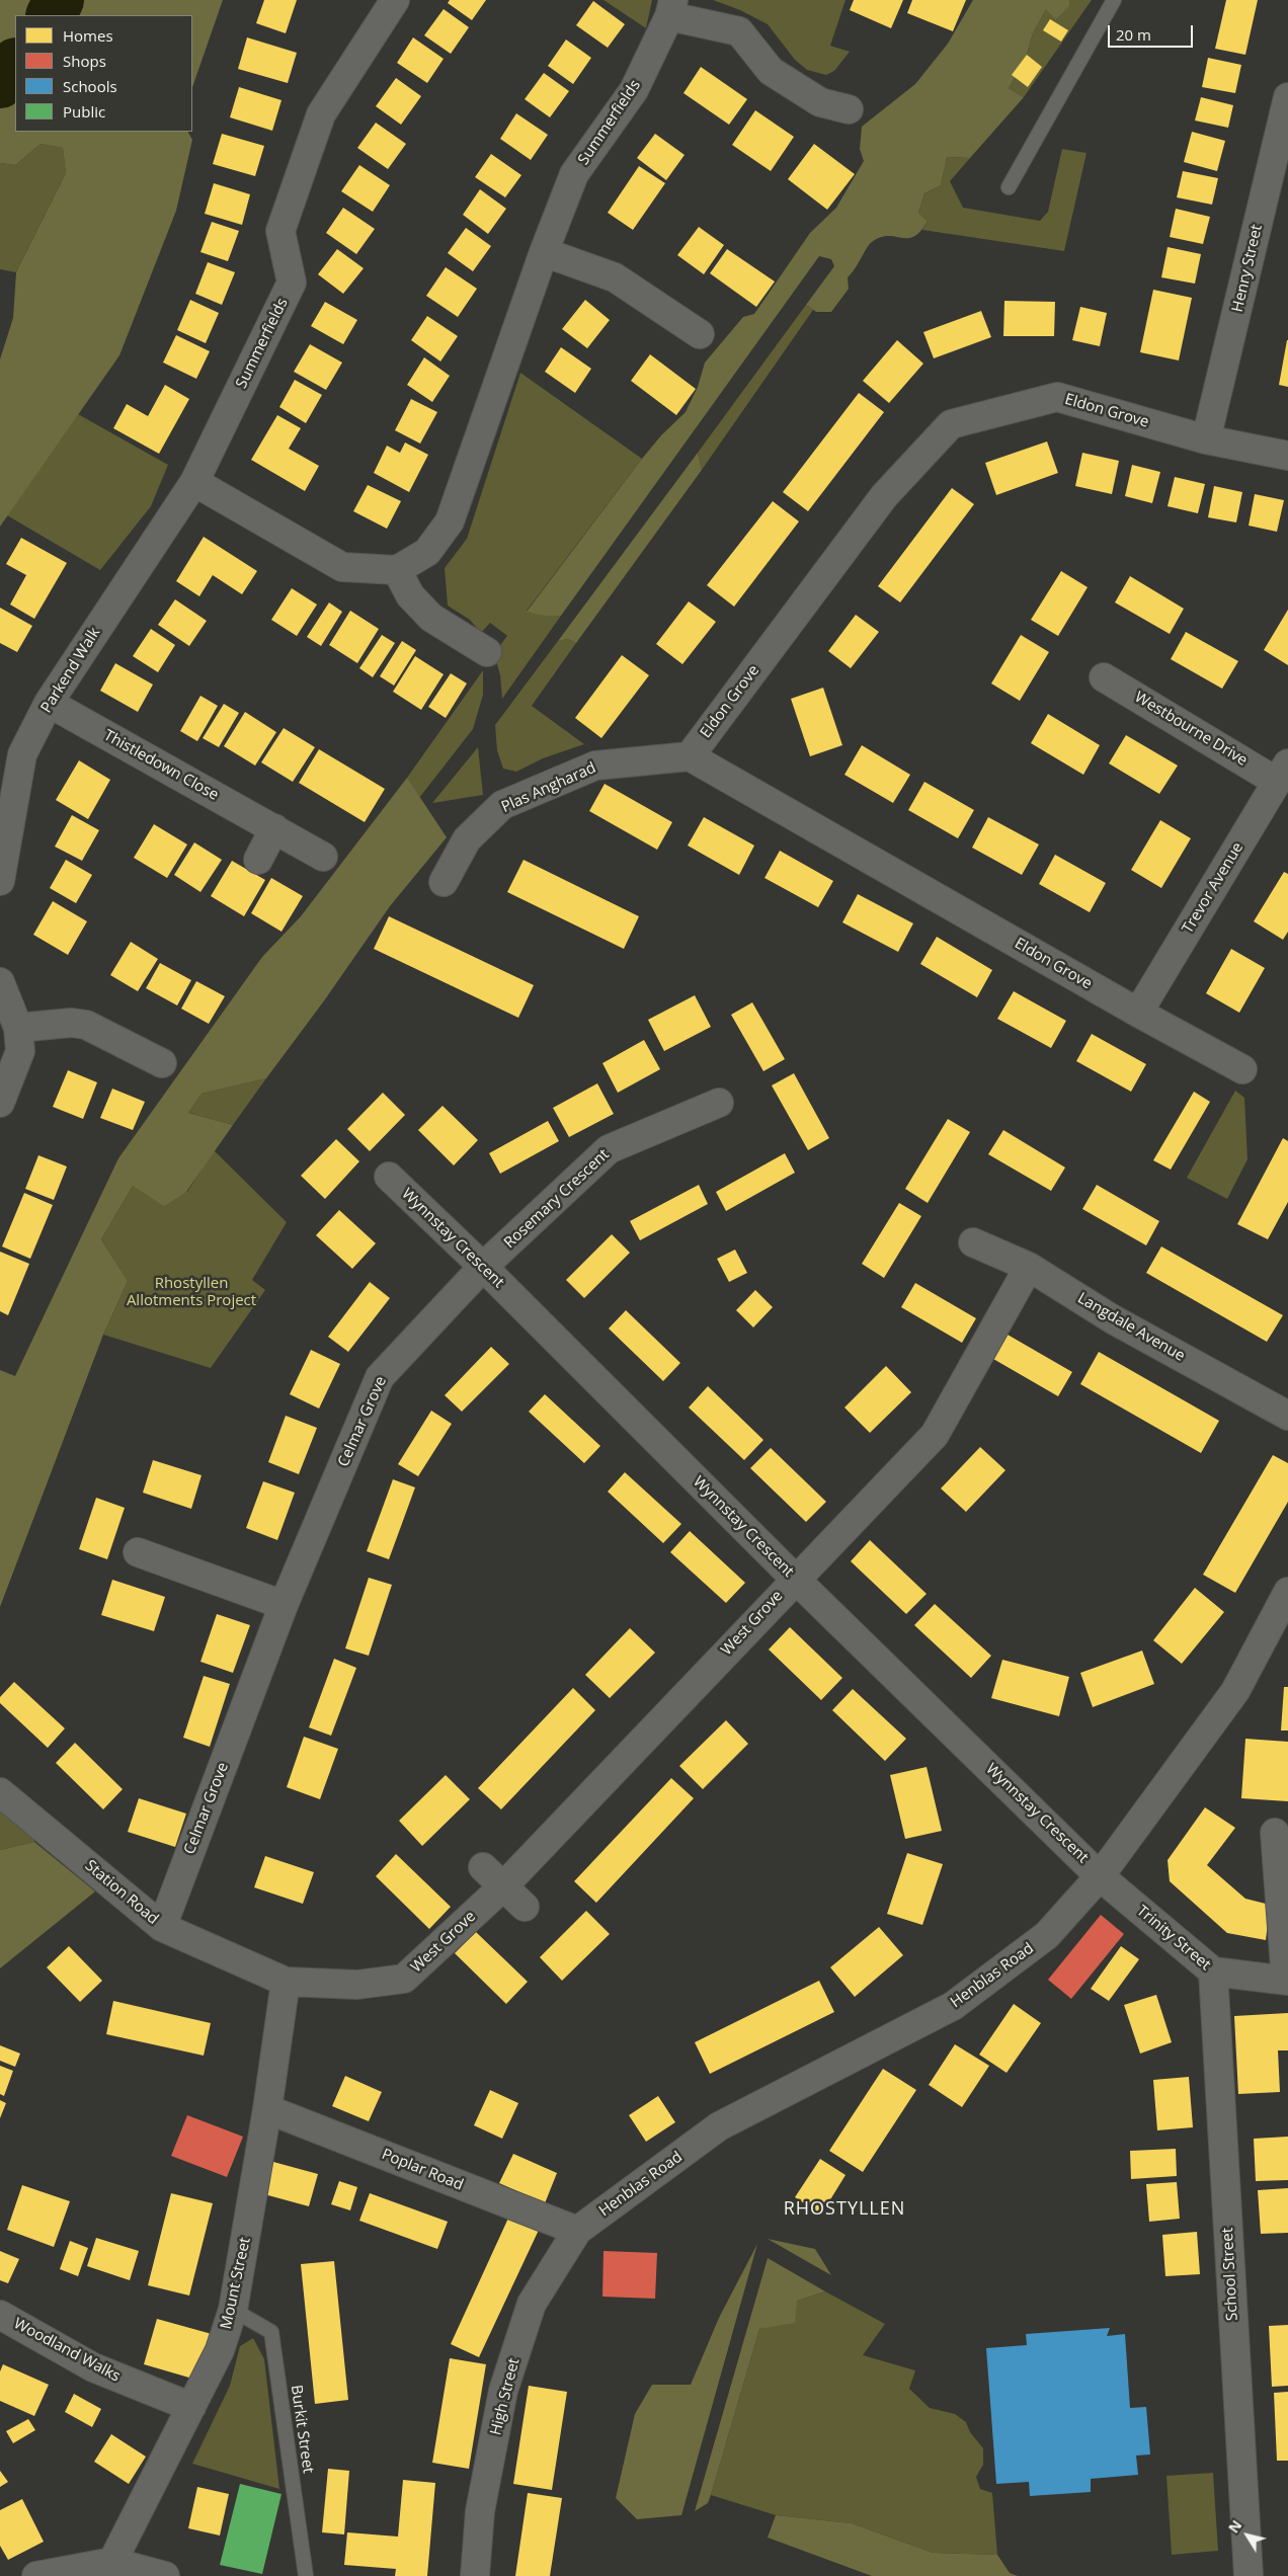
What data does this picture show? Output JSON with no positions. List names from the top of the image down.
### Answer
{
  "streets": {
    "street": [
      "Summerfields",
      "Henry Street",
      "Eldon Grove",
      "Parkend Walk",
      "Westbourne Drive",
      "Thistledown Close",
      "Plas Angharad",
      "Trevor Avenue",
      "Rosemary Crescent",
      "Wynnstay Crescent",
      "Langdale Avenue",
      "Celmar Grove",
      "West Grove",
      "Station Road",
      "Trinity Street",
      "Henblas Road",
      "Poplar Road",
      "School Street",
      "Mount Street",
      "Woodland Walks",
      "High Street"
    ],
    "lane": ["Burkit Street"]
  },
  "crossings": [
    ["Summerfields", "Parkend Walk"],
    ["Henry Street", "Eldon Grove"],
    ["Eldon Grove", "Plas Angharad"],
    ["Eldon Grove", "Trevor Avenue"],
    ["Parkend Walk", "Thistledown Close"],
    ["Westbourne Drive", "Trevor Avenue"],
    ["Rosemary Crescent", "Wynnstay Crescent"],
    ["Rosemary Crescent", "Celmar Grove"],
    ["Wynnstay Crescent", "Celmar Grove"],
    ["Wynnstay Crescent", "West Grove"],
    ["Wynnstay Crescent", "Trinity Street"],
    ["Wynnstay Crescent", "Henblas Road"],
    ["Langdale Avenue", "West Grove"],
    ["Celmar Grove", "Station Road"],
    ["West Grove", "Station Road"],
    ["West Grove", "Mount Street"],
    ["Station Road", "Mount Street"],
    ["Trinity Street", "Henblas Road"],
    ["Trinity Street", "School Street"],
    ["Henblas Road", "Poplar Road"],
    ["Henblas Road", "High Street"],
    ["Poplar Road", "Mount Street"],
    ["Poplar Road", "High Street"],
    ["Mount Street", "Woodland Walks"],
    ["Mount Street", "Burkit Street"]
  ],
  "districts": ["RHOSTYLLEN"],
  "parks": ["Rhostyllen Allotments Project"],
  "legend": [
    "Homes",
    "Shops",
    "Schools",
    "Public"
  ],
  "scale_bar": "20 m",
  "north": "top left"
}
